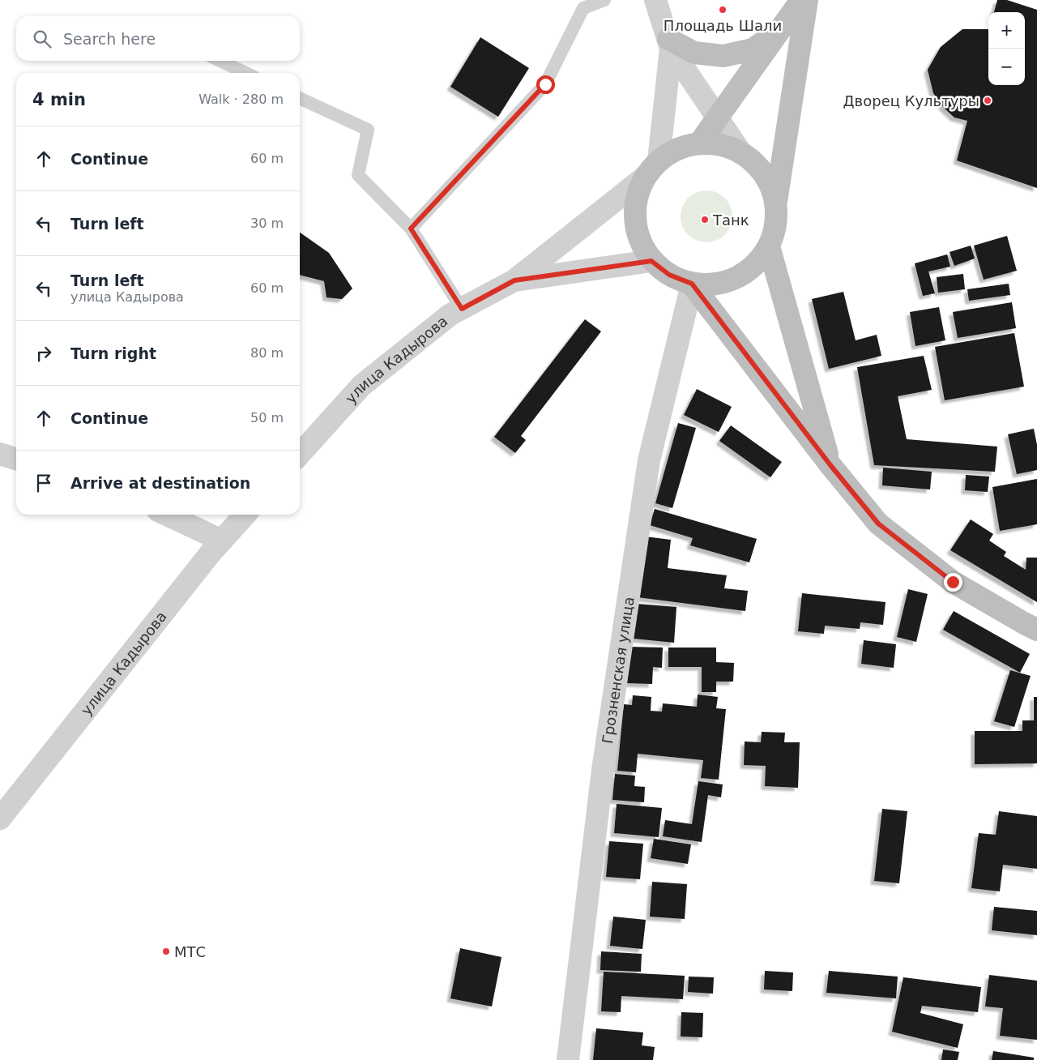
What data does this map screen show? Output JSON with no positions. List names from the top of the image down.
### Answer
{
  "streets": {
    "street": ["улица Кадырова", "Грозненская улица"]
  },
  "crossings": [
    ["улица Кадырова", "Грозненская улица"]
  ],
  "places": [
    "Площадь Шали",
    "Дворец Культуры",
    "Танк",
    "МТС"
  ],
  "page": {
    "map_buttons": ["+", "−"],
    "search": "Search here",
    "heading": ["4 min", "Walk · 280 m"],
    "list": [
      ["Continue", "60 m"],
      ["Turn left", "30 m"],
      ["Turn left", "улица Кадырова", "60 m"],
      ["Turn right", "80 m"],
      ["Continue", "50 m"],
      "Arrive at destination"
    ]
  }
}
